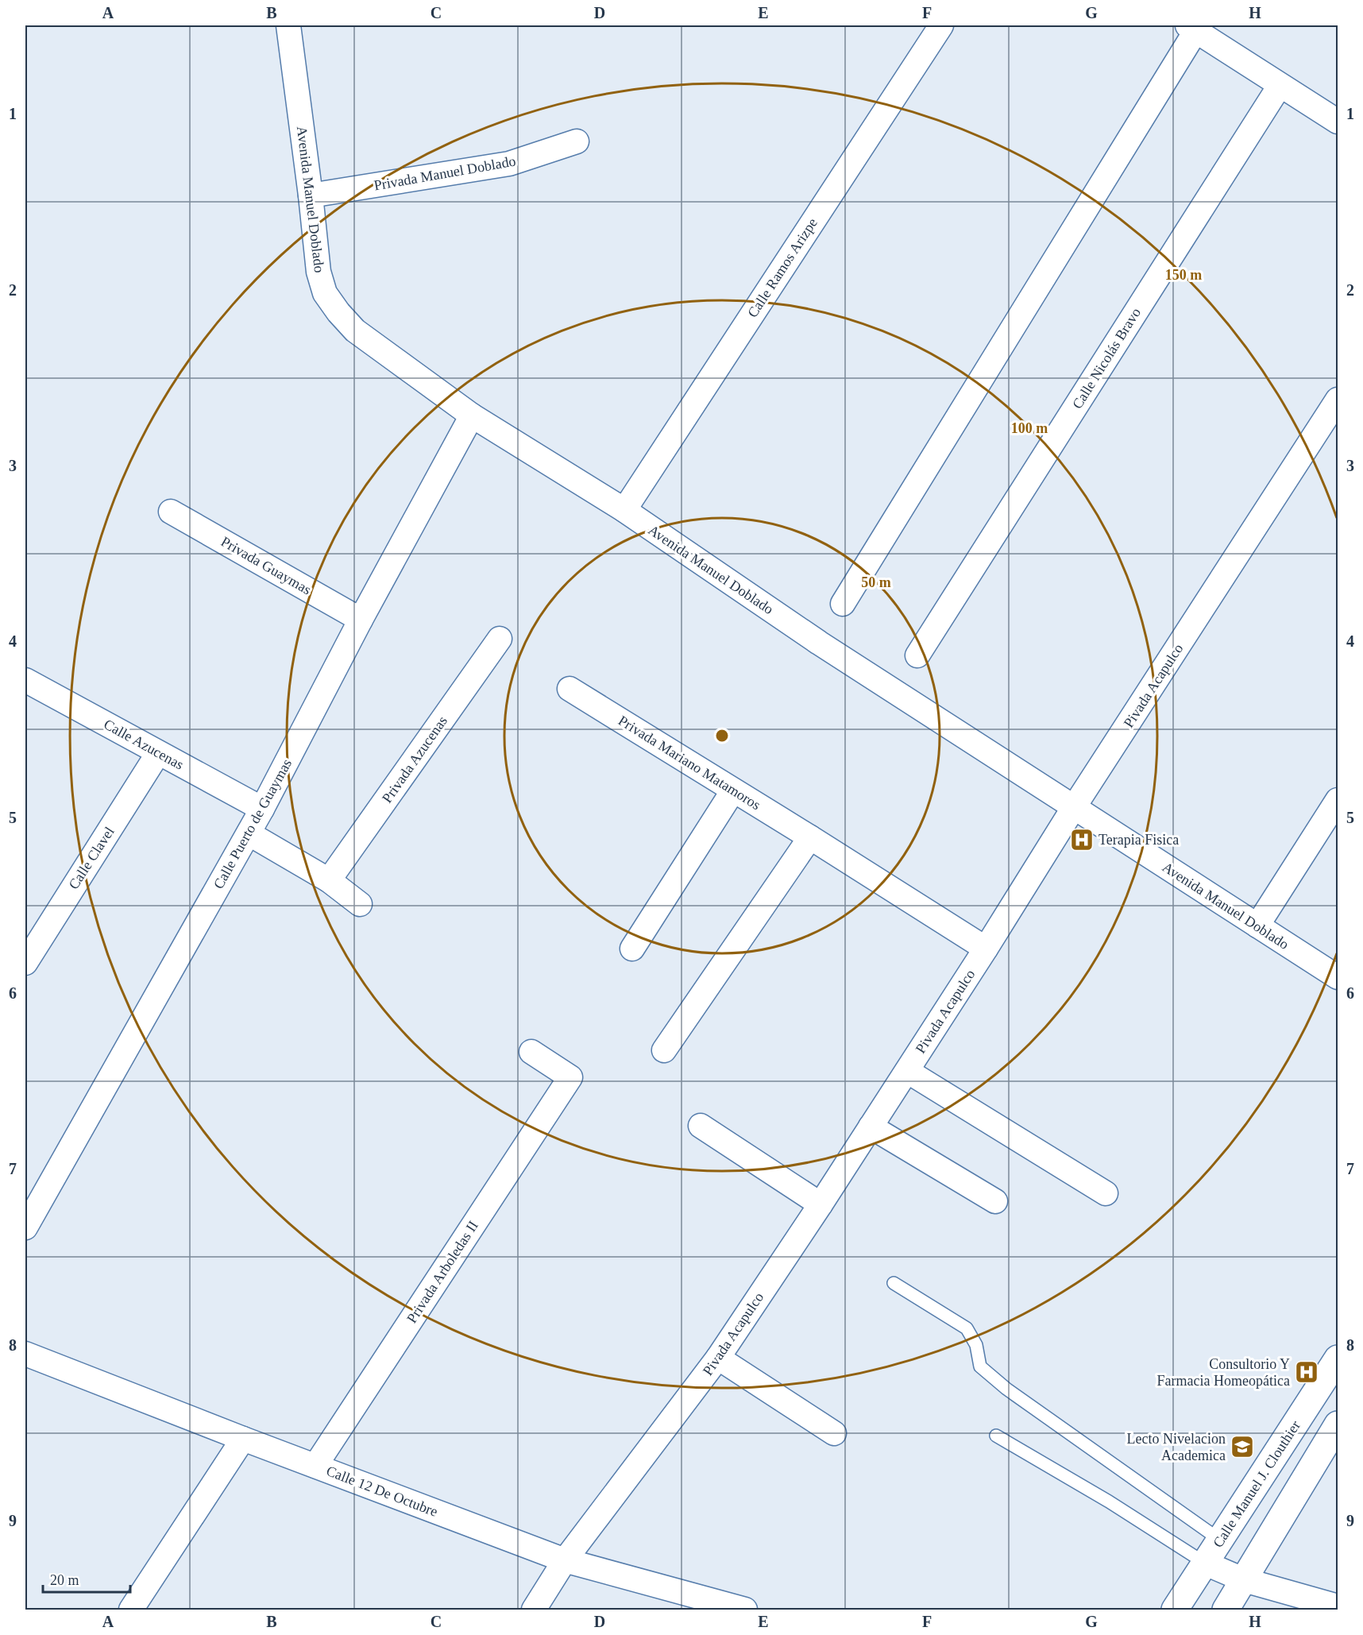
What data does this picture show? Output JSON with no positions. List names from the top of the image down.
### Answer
{
  "streets": {
    "street": [
      "Privada Manuel Doblado",
      "Avenida Manuel Doblado",
      "Calle Ramos Arizpe",
      "Calle Nicolás Bravo",
      "Privada Guaymas",
      "Pivada Acapulco",
      "Calle Azucenas",
      "Privada Azucenas",
      "Privada Mariano Matamoros",
      "Calle Puerto de Guaymas",
      "Calle Clavel",
      "Privada Arboledas II",
      "Calle Manuel J. Clouthier",
      "Calle 12 De Octubre"
    ]
  },
  "crossings": [
    ["Privada Manuel Doblado", "Avenida Manuel Doblado"],
    ["Avenida Manuel Doblado", "Calle Ramos Arizpe"],
    ["Avenida Manuel Doblado", "Pivada Acapulco"],
    ["Avenida Manuel Doblado", "Calle Puerto de Guaymas"],
    ["Privada Guaymas", "Calle Puerto de Guaymas"],
    ["Pivada Acapulco", "Privada Mariano Matamoros"],
    ["Pivada Acapulco", "Calle 12 De Octubre"],
    ["Calle Azucenas", "Calle Puerto de Guaymas"],
    ["Calle Azucenas", "Calle Clavel"],
    ["Privada Arboledas II", "Calle 12 De Octubre"]
  ],
  "places": {
    "hospital": ["Terapia Fisica", "Consultorio Y Farmacia Homeopática"],
    "school or university": ["Lecto Nivelacion Academica"]
  },
  "scale_bar": "20 m",
  "grid": {
    "columns": [
      "A",
      "B",
      "C",
      "D",
      "E",
      "F",
      "G",
      "H"
    ],
    "rows": [
      "1",
      "2",
      "3",
      "4",
      "5",
      "6",
      "7",
      "8",
      "9"
    ]
  },
  "rings": ["150 m", "100 m", "50 m"]
}
